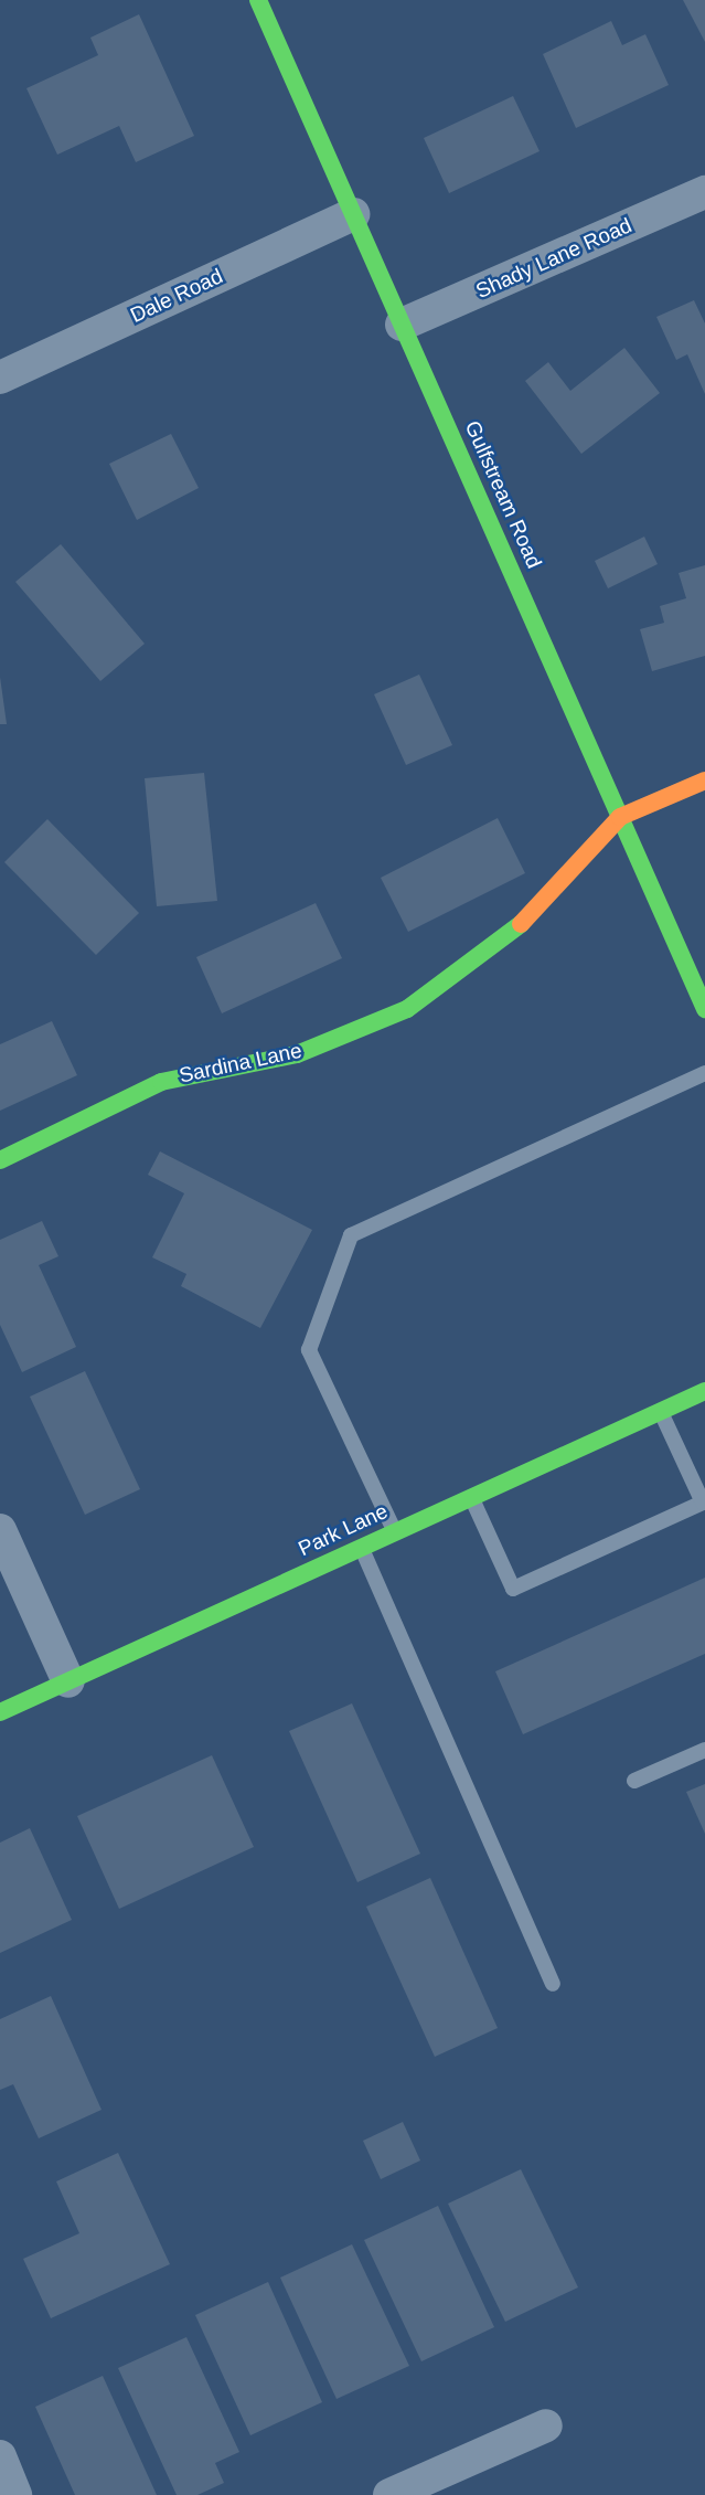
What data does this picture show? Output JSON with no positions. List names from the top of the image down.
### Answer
{
  "streets": {
    "street": [
      "Shady Lane Road",
      "Dale Road",
      "Gulfstream Road",
      "Sardina Lane",
      "Park Lane"
    ]
  },
  "crossings": [
    ["Shady Lane Road", "Gulfstream Road"],
    ["Dale Road", "Gulfstream Road"],
    ["Gulfstream Road", "Sardina Lane"]
  ]
}
